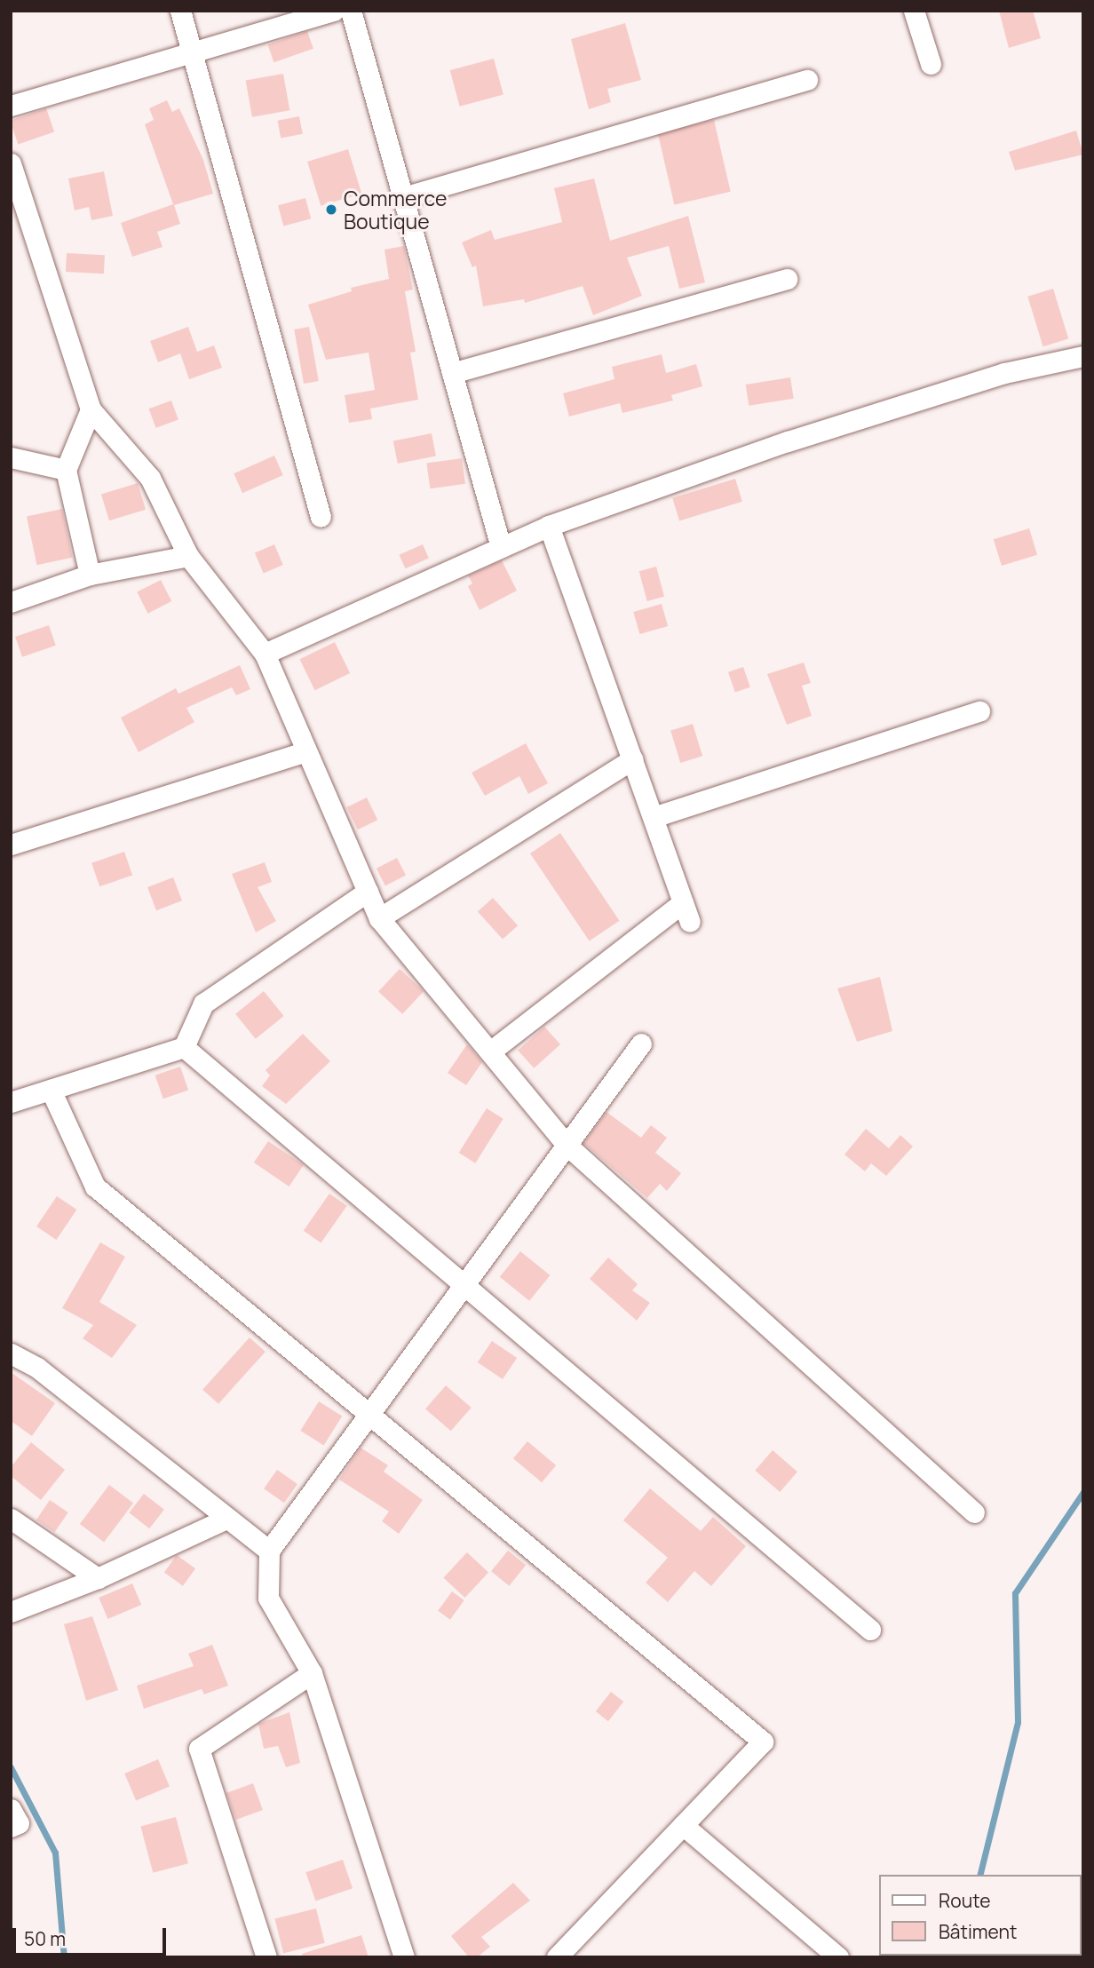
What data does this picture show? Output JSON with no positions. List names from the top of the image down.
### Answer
{
  "places": ["Commerce Boutique"],
  "legend": ["Route", "Bâtiment"],
  "scale_bar": "50 m"
}
